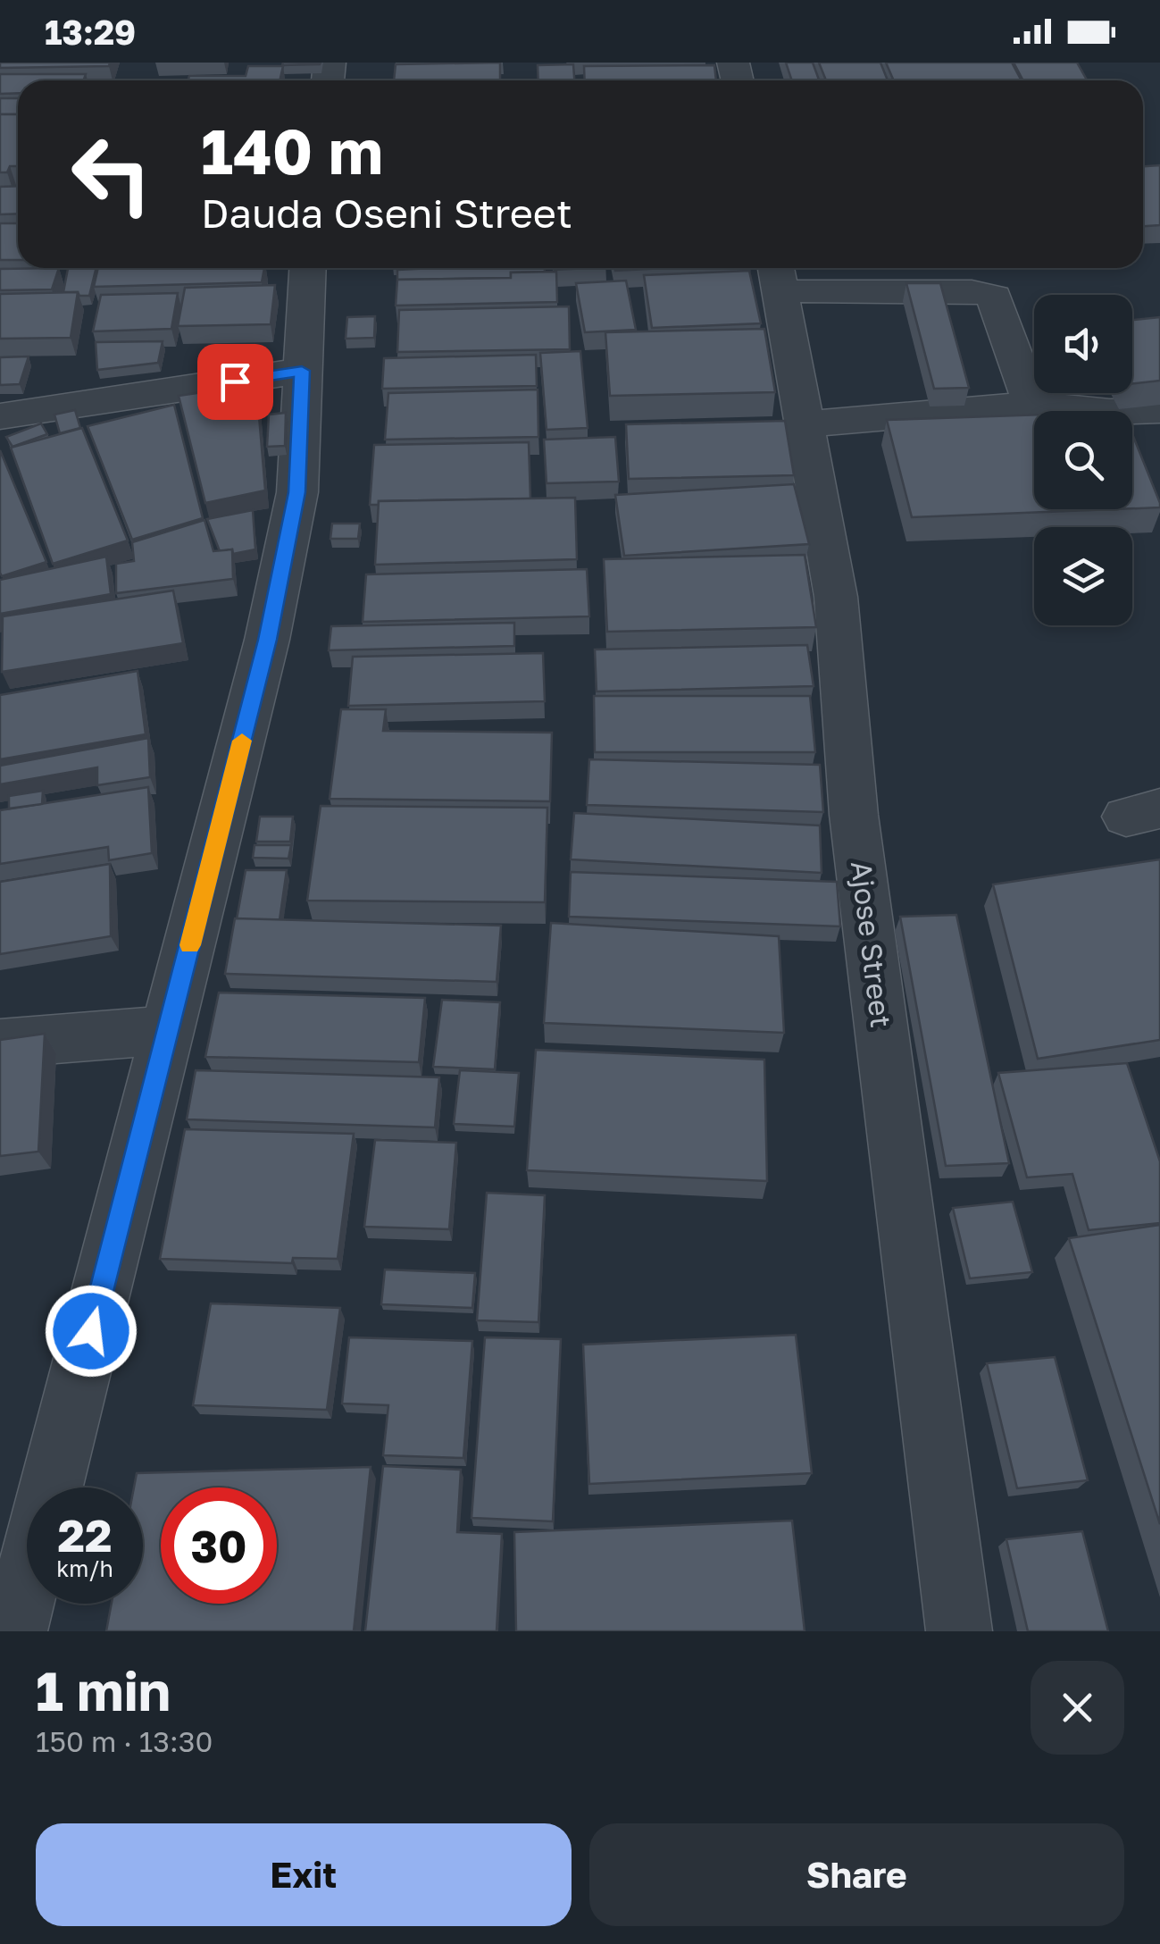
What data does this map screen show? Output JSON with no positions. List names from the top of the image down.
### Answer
{
  "streets": {
    "street": ["Ajose Street"]
  },
  "page": {
    "status": "13:29",
    "turn": ["140 m", "Dauda Oseni Street"],
    "speed": "22 km/h",
    "limit": "30",
    "heading": ["1 min", "150 m · 13:30"],
    "buttons": ["Exit", "Share"]
  }
}
